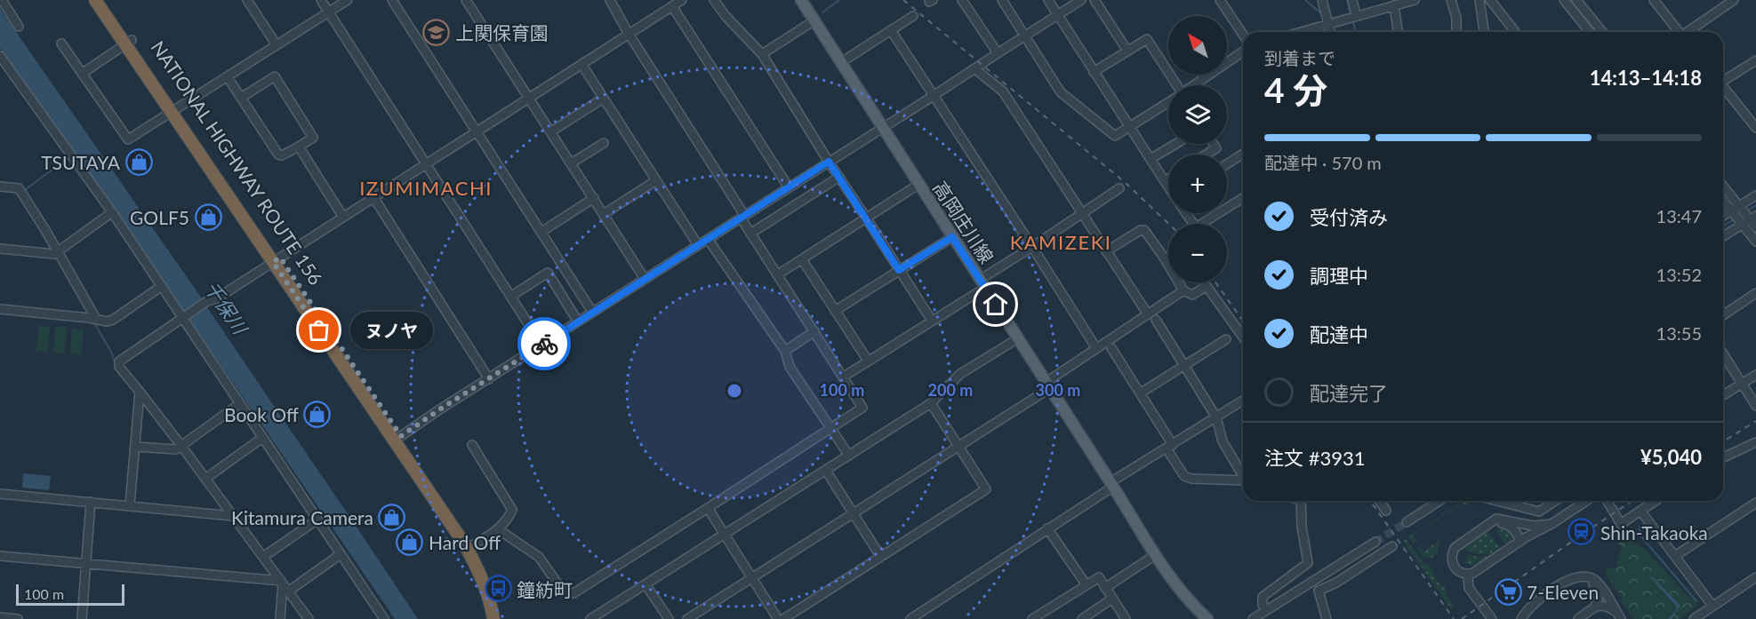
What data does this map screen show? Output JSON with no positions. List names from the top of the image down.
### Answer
{
  "streets": {
    "highway": ["NATIONAL HIGHWAY ROUTE 156"],
    "main road": ["高岡庄川線"]
  },
  "districts": ["IZUMIMACHI", "KAMIZEKI"],
  "water": ["千保川"],
  "places": {
    "school or university": ["上関保育園"],
    "shop": [
      "TSUTAYA",
      "GOLF5",
      "Book Off",
      "Kitamura Camera",
      "Hard Off"
    ],
    "other": ["ヌノヤ"],
    "station": ["Shin-Takaoka"],
    "bus stop": ["鐘紡町"],
    "supermarket": ["7-Eleven"]
  },
  "scale_bar": "100 m",
  "north": "top left",
  "page": {
    "map_buttons": ["+", "−"],
    "heading": ["4 分", "到着まで", "14:13–14:18"],
    "panel": ["注文 #3931", "¥5,040"],
    "bar": "配達中 · 570 m",
    "list": [
      ["受付済み", "13:47"],
      ["調理中", "13:52"],
      ["配達中", "13:55"],
      "配達完了"
    ],
    "bubble": "ヌノヤ",
    "scale": "100 m"
  },
  "rings": ["100 m", "200 m", "300 m"]
}
